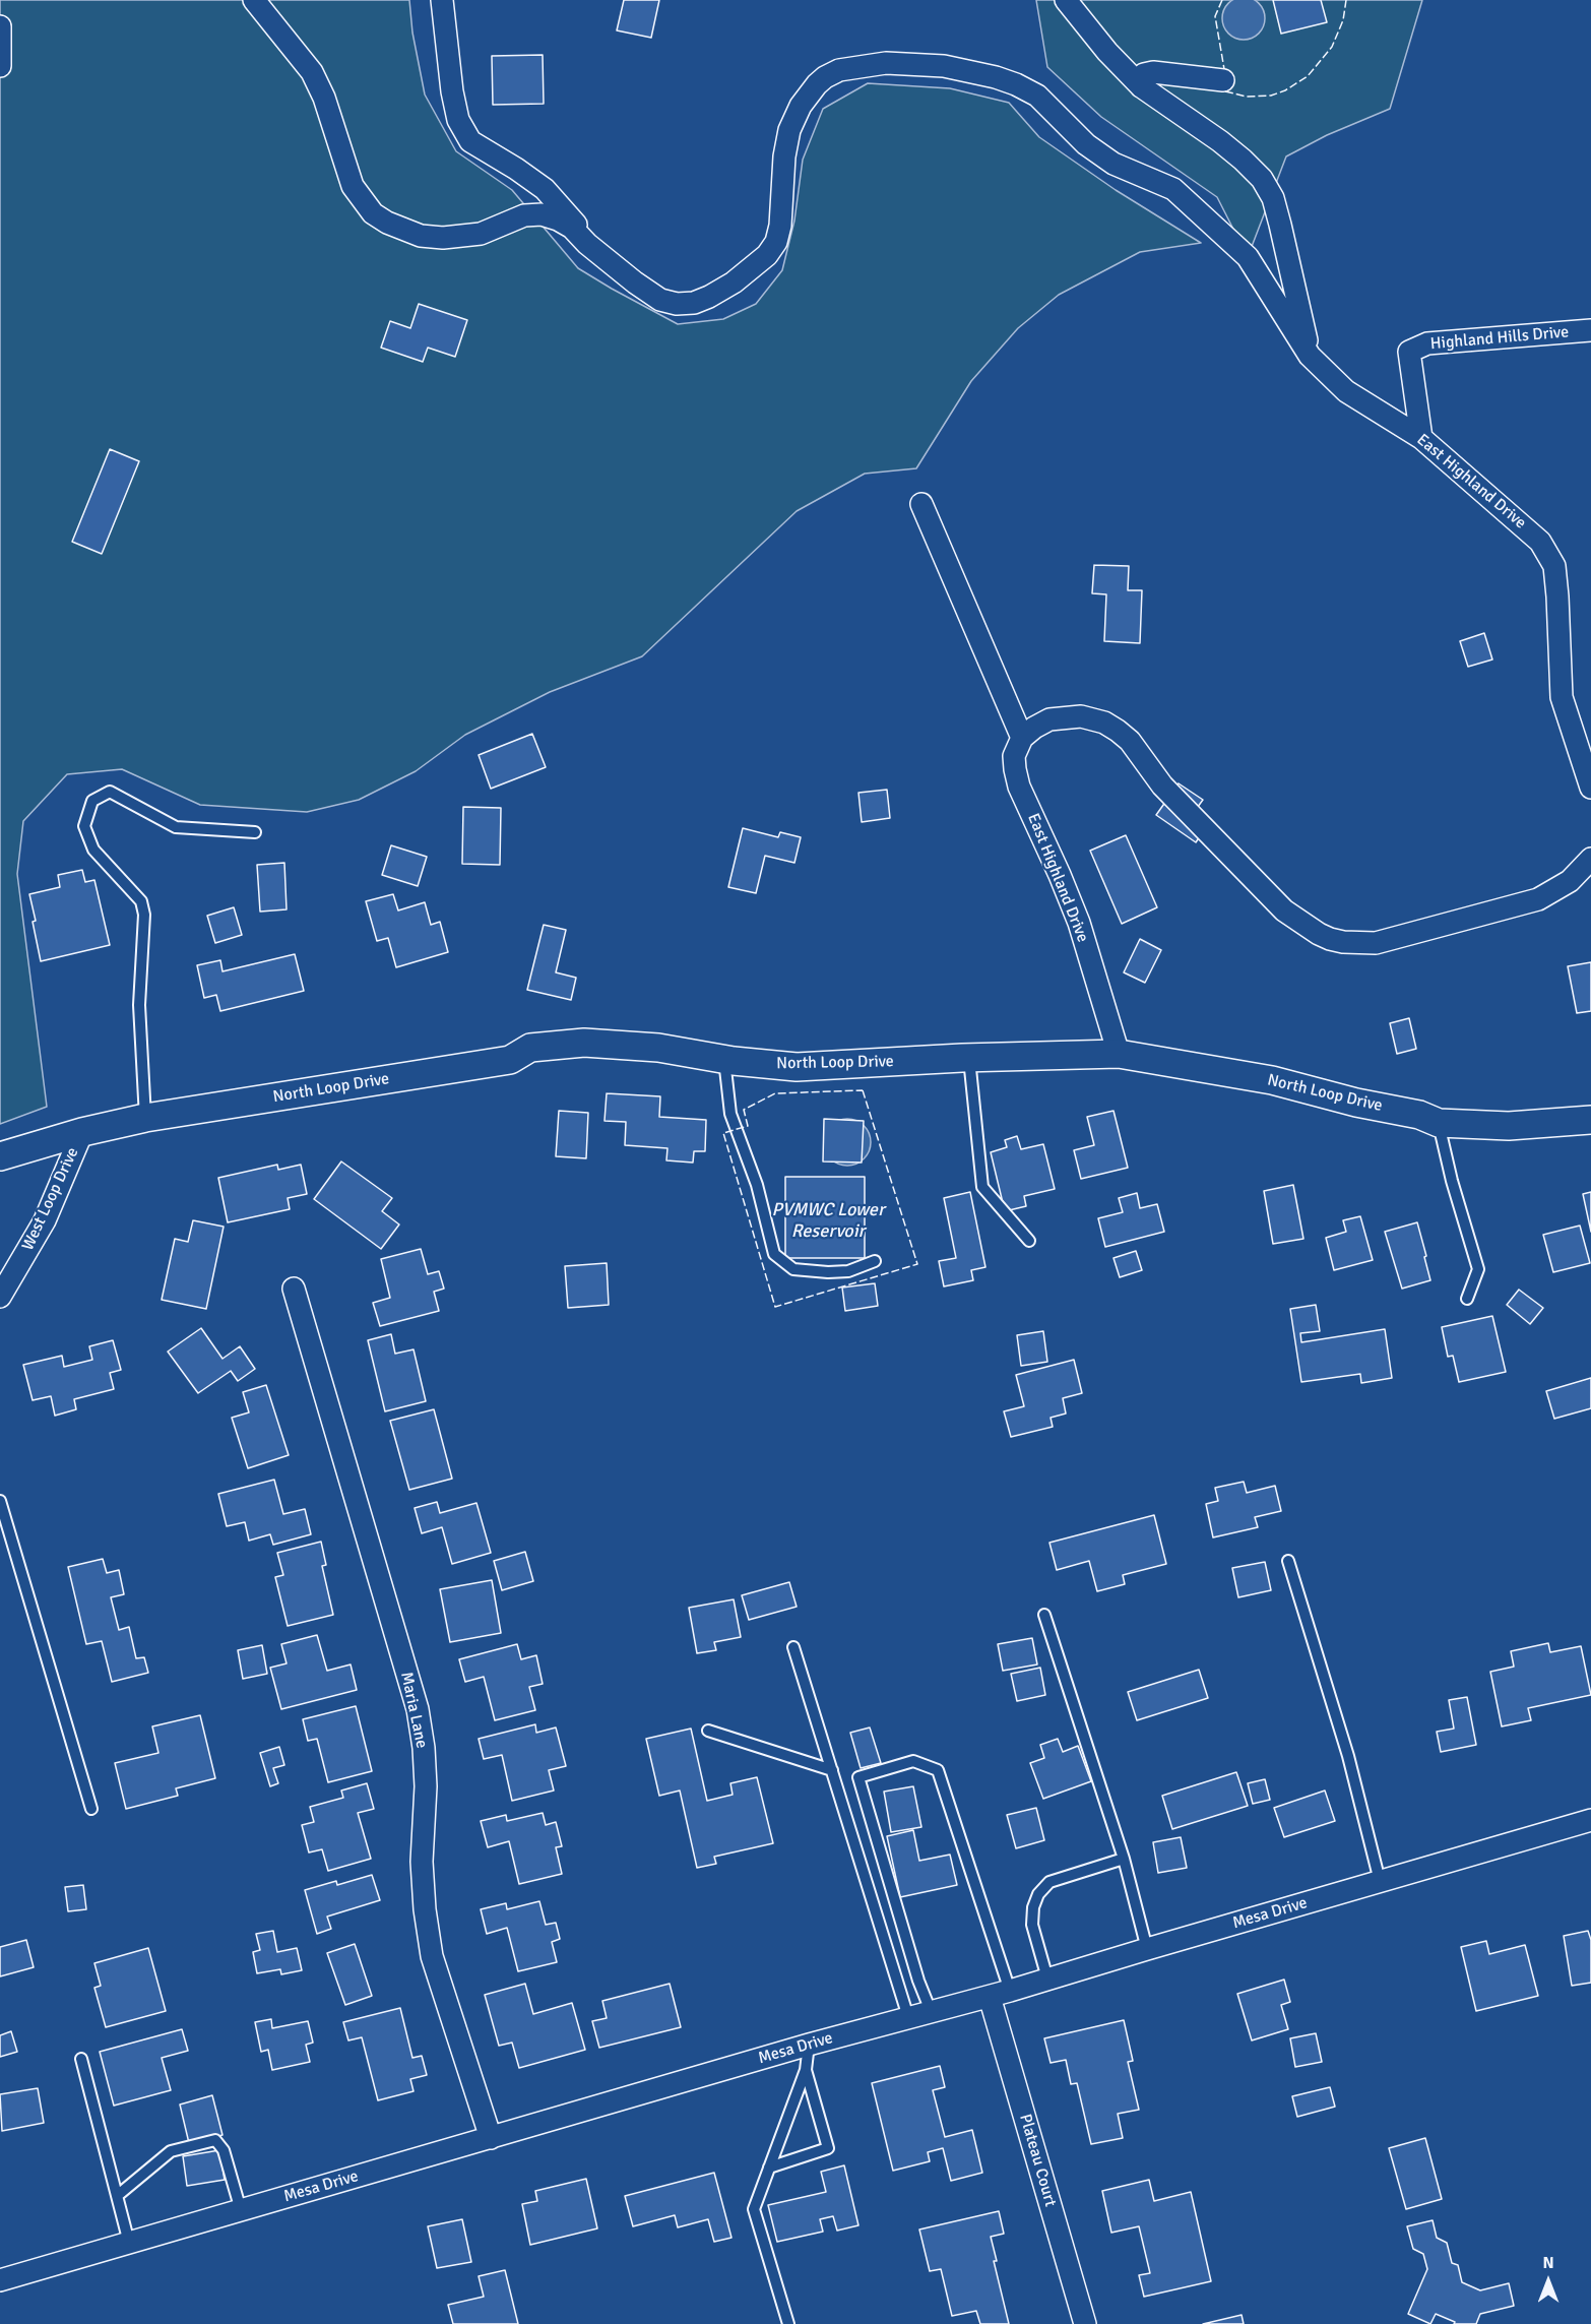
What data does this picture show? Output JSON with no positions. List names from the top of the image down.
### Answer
{
  "streets": {
    "street": [
      "Highland Hills Drive",
      "East Highland Drive",
      "North Loop Drive",
      "West Loop Drive",
      "Maria Lane",
      "Mesa Drive",
      "Plateau Court"
    ]
  },
  "crossings": [
    ["Highland Hills Drive", "East Highland Drive"],
    ["East Highland Drive", "North Loop Drive"],
    ["North Loop Drive", "West Loop Drive"],
    ["Maria Lane", "Mesa Drive"],
    ["Mesa Drive", "Plateau Court"]
  ],
  "water": ["PVMWC Lower Reservoir"],
  "north": "top"
}
